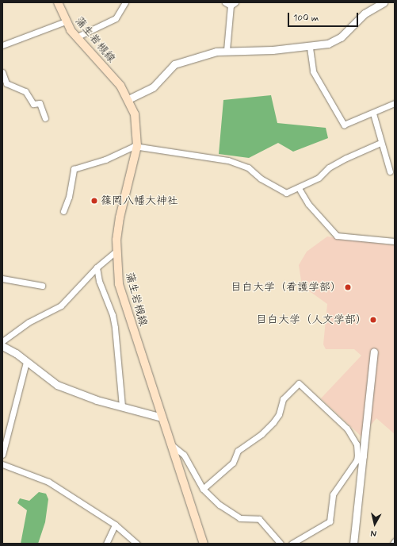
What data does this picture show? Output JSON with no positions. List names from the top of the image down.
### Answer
{
  "streets": {
    "main road": ["蒲生岩槻線"]
  },
  "places": ["篠岡八幡大神社", "目白大学（看護学部）", "目白大学（人文学部）"],
  "scale_bar": "100 m",
  "north": "bottom"
}
